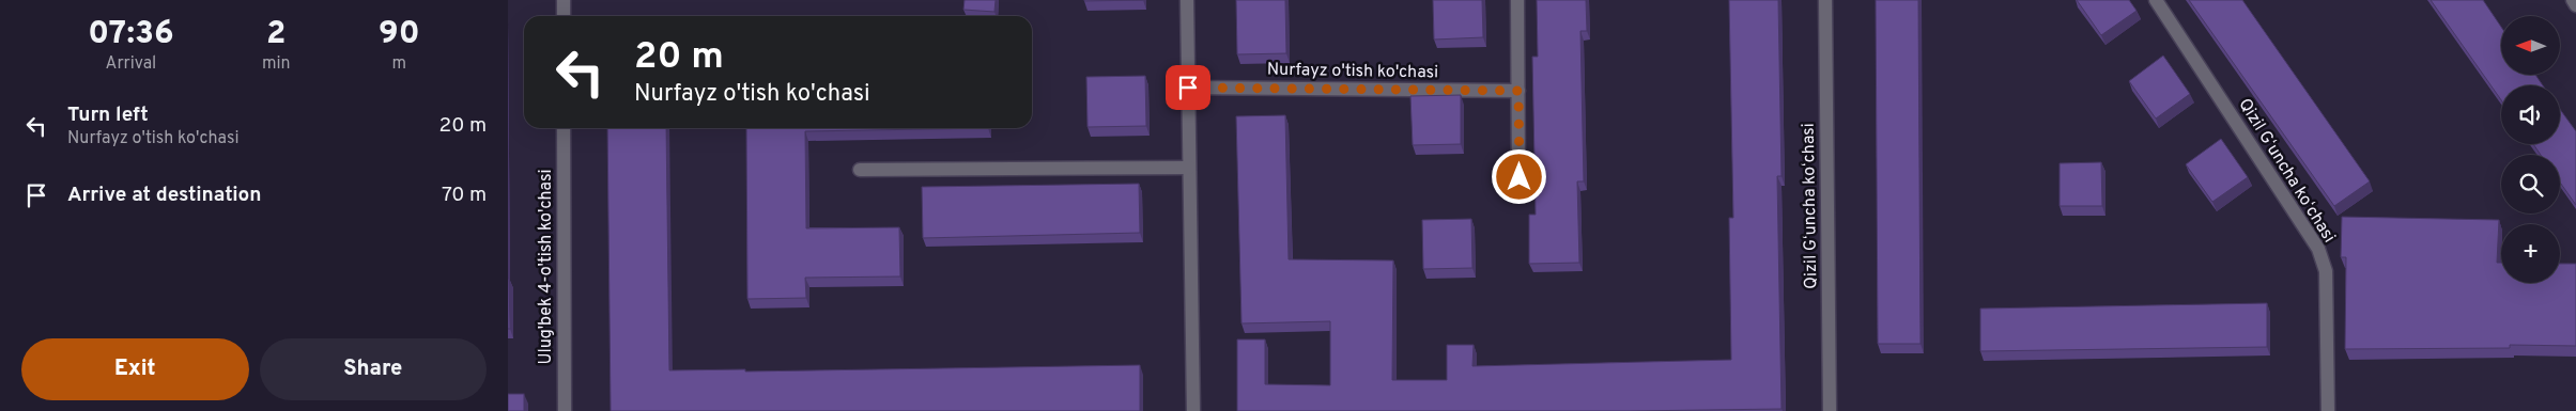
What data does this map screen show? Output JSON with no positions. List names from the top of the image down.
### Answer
{
  "streets": {
    "street": ["Nurfayz o'tish ko'chasi", "Qizil Gʻuncha koʻchasi", "Ulug'bek 4-o'tish ko'chasi"]
  },
  "north": "left",
  "page": {
    "eta": [
      "07:36",
      "Arrival",
      "2",
      "min",
      "90",
      "m"
    ],
    "map_buttons": "+",
    "turn": ["20 m", "Nurfayz o'tish ko'chasi"],
    "list": [
      {
        "name": "Turn left",
        "note": "Nurfayz o'tish ko'chasi",
        "value": "20 m"
      },
      {
        "name": "Arrive at destination",
        "value": "70 m"
      }
    ],
    "buttons": ["Exit", "Share"]
  }
}
